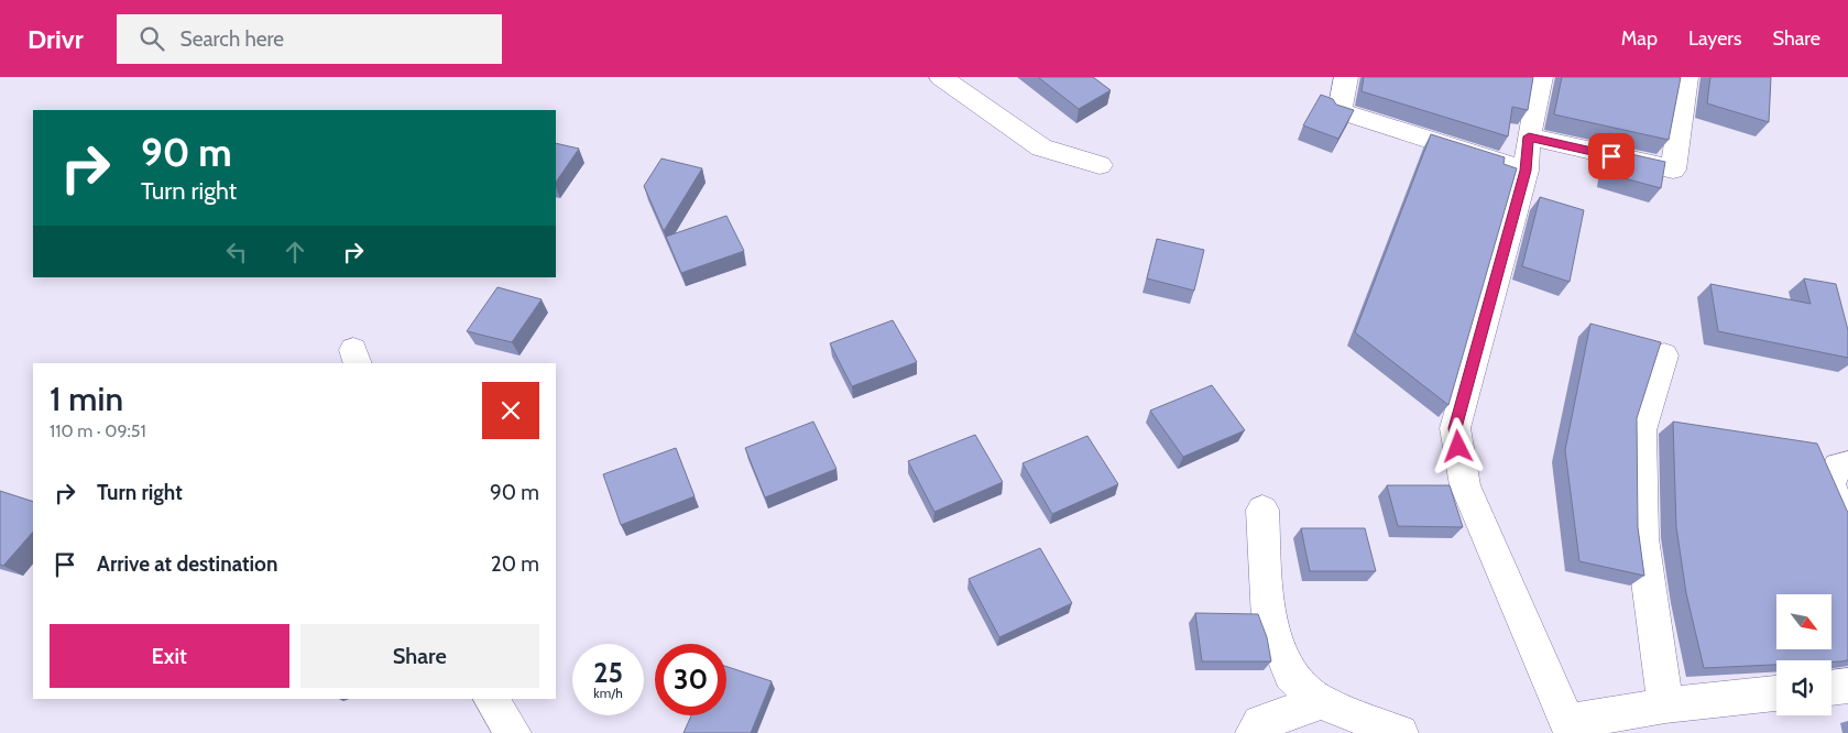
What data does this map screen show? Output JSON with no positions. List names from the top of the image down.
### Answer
{
  "north": "bottom right",
  "page": {
    "header": "Drivr",
    "search": "Search here",
    "nav": ["Map", "Layers", "Share"],
    "turn": ["90 m", "Turn right"],
    "heading": ["1 min", "110 m · 09:51"],
    "list": [
      {
        "name": "Turn right",
        "value": "90 m"
      },
      {
        "name": "Arrive at destination",
        "value": "20 m"
      }
    ],
    "buttons": ["Exit", "Share"],
    "speed": "25 km/h",
    "limit": "30"
  }
}
